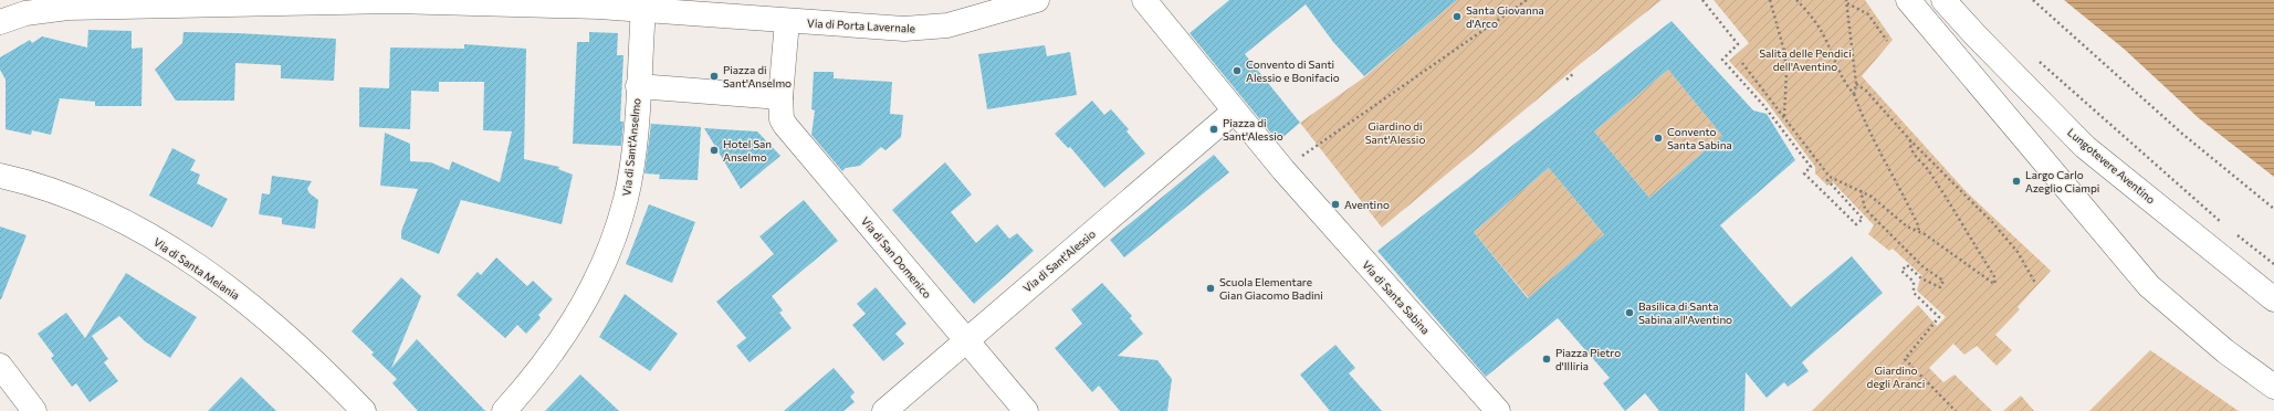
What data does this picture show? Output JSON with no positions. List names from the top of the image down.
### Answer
{
  "streets": {
    "street": [
      "Via di Porta Lavernale",
      "Via di Sant'Anselmo",
      "Lungotevere Aventino",
      "Via di San Domenico",
      "Via di Sant'Alessio",
      "Via di Santa Melania",
      "Via di Santa Sabina"
    ]
  },
  "crossings": [
    ["Via di San Domenico", "Via di Sant'Alessio"],
    ["Via di Sant'Alessio", "Via di Santa Sabina"]
  ],
  "parks": ["Salita delle Pendici dell'Aventino", "Giardino di Sant'Alessio", "Giardino degli Aranci"],
  "places": [
    "Santa Giovanna d'Arco",
    "Convento di Santi Alessio e Bonifacio",
    "Piazza di Sant'Anselmo",
    "Piazza di Sant'Alessio",
    "Convento Santa Sabina",
    "Hotel San Anselmo",
    "Largo Carlo Azeglio Ciampi",
    "Aventino",
    "Scuola Elementare Gian Giacomo Badini",
    "Basilica di Santa Sabina all'Aventino",
    "Piazza Pietro d'Illiria"
  ]
}
